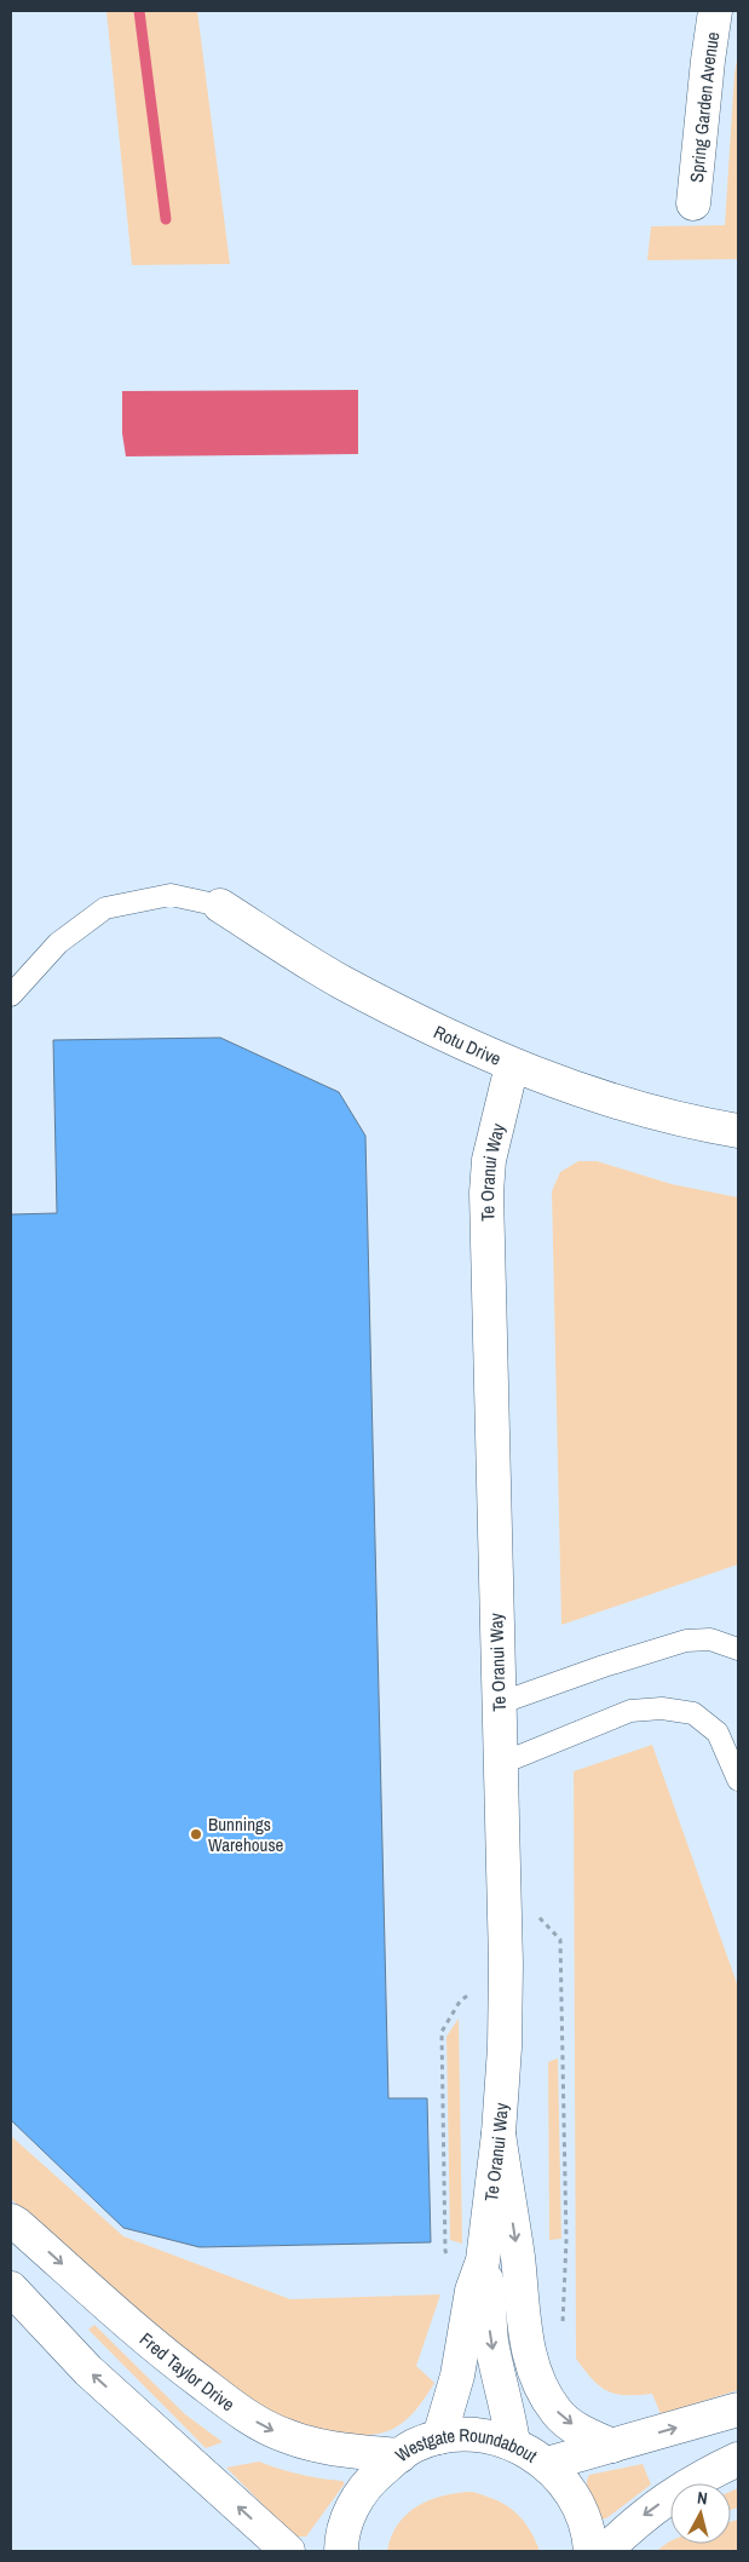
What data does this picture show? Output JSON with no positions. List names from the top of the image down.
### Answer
{
  "streets": {
    "street": [
      "Spring Garden Avenue",
      "Rotu Drive",
      "Te Oranui Way",
      "Fred Taylor Drive",
      "Westgate Roundabout"
    ]
  },
  "crossings": [
    ["Rotu Drive", "Te Oranui Way"],
    ["Te Oranui Way", "Westgate Roundabout"],
    ["Fred Taylor Drive", "Westgate Roundabout"]
  ],
  "places": ["Bunnings Warehouse"],
  "north": "top"
}
